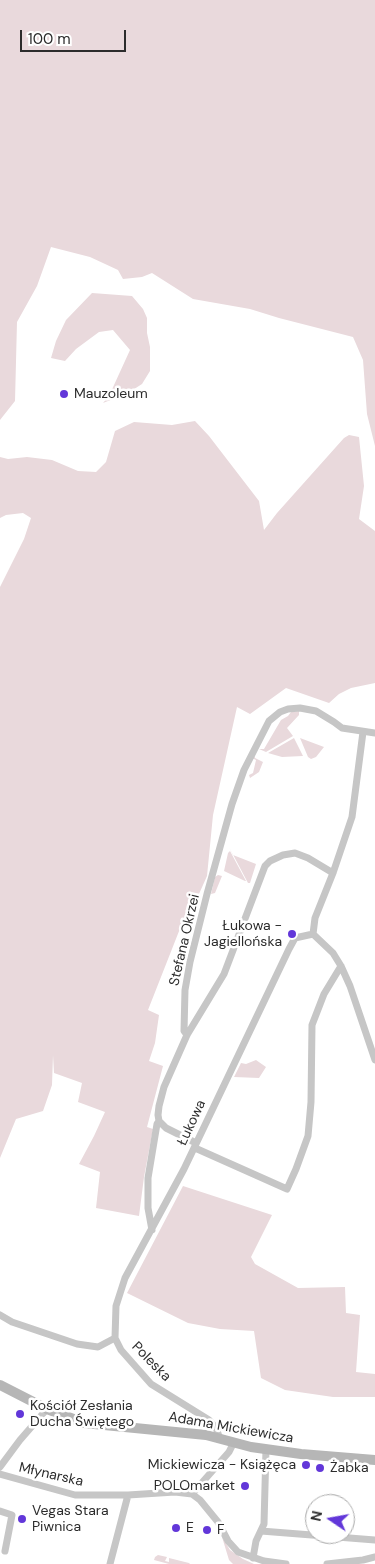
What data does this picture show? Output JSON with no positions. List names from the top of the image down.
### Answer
{
  "streets": {
    "street": [
      "Stefana Okrzei",
      "Łukowa",
      "Poleska",
      "Adama Mickiewicza",
      "Młynarska"
    ]
  },
  "crossings": [
    ["Łukowa", "Poleska"],
    ["Poleska", "Adama Mickiewicza"]
  ],
  "places": [
    "Mauzoleum",
    "Łukowa - Jagiellońska",
    "Kościół Zesłania Ducha Świętego",
    "Mickiewicza - Książęca",
    "Żabka",
    "POLOmarket",
    "Vegas Stara Piwnica",
    "E",
    "F"
  ],
  "scale_bar": "100 m",
  "north": "left"
}
